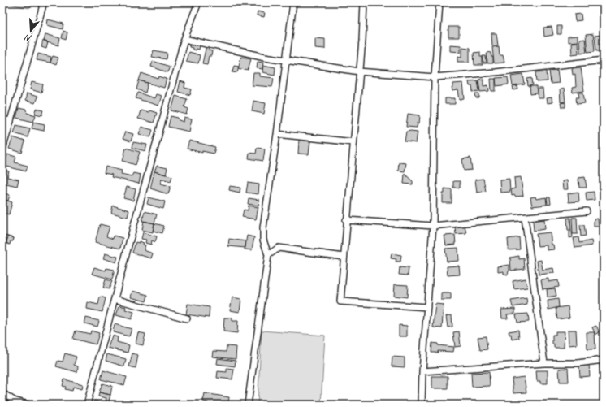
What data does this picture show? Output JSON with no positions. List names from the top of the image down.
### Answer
{
  "north": "bottom"
}
